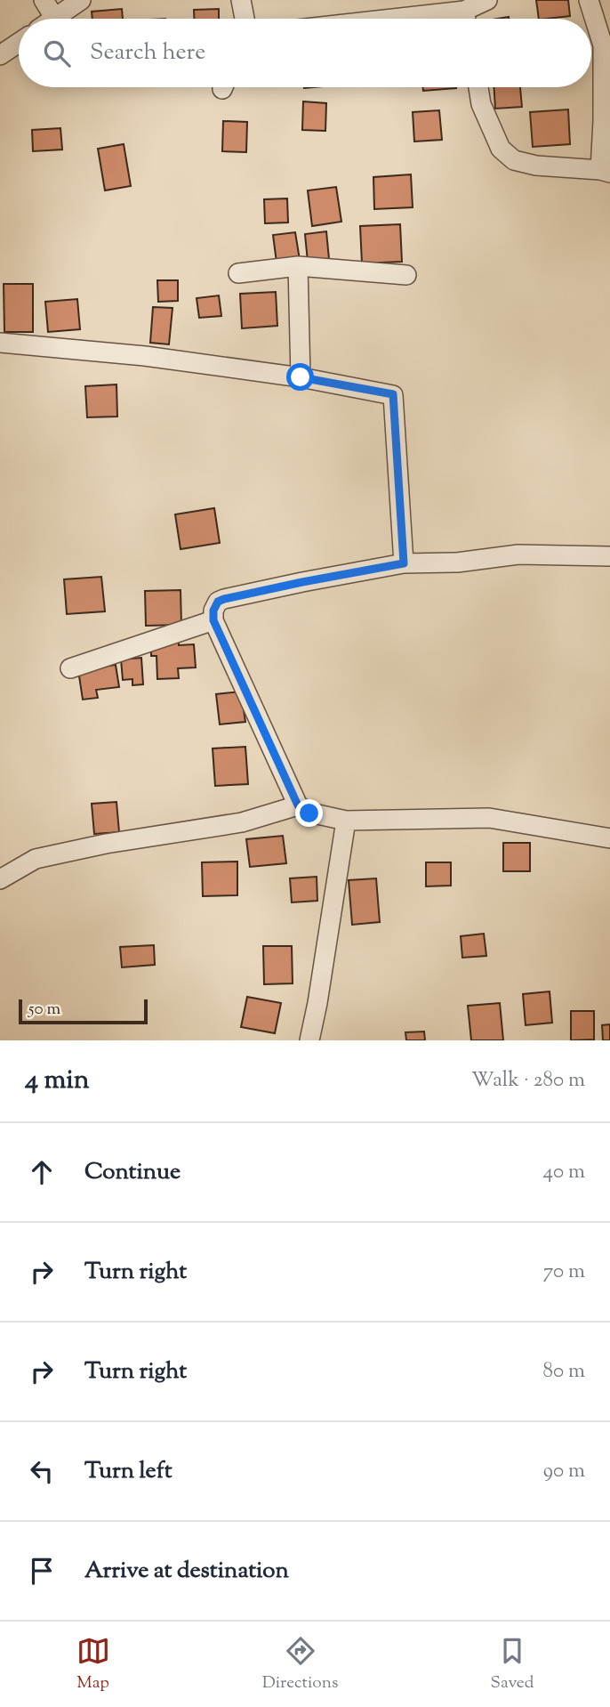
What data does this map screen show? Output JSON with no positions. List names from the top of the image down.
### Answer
{
  "scale_bar": "50 m",
  "page": {
    "search": "Search here",
    "scale": "50 m",
    "heading": ["4 min", "Walk · 280 m"],
    "list": [
      ["Continue", "40 m"],
      ["Turn right", "70 m"],
      ["Turn right", "80 m"],
      ["Turn left", "90 m"],
      "Arrive at destination"
    ],
    "nav": ["Map", "Directions", "Saved"]
  }
}
